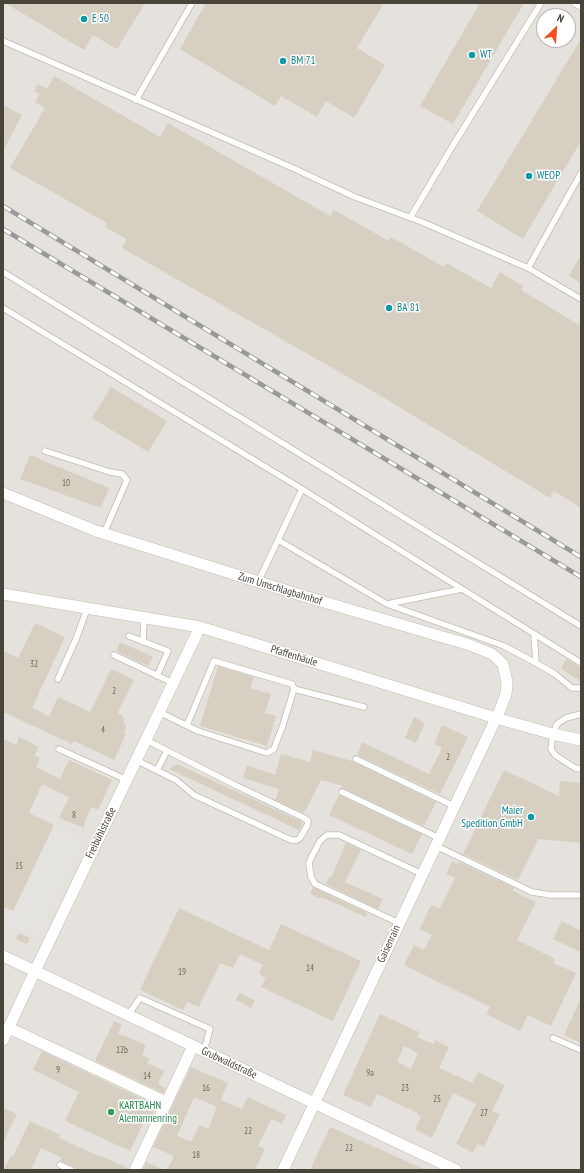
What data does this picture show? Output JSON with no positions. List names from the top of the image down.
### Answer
{
  "streets": {
    "street": [
      "Zum Umschlagbahnhof",
      "Pfaffenhäule",
      "Freibühlstraße",
      "Gaisenrain",
      "Grubwaldstraße"
    ]
  },
  "crossings": [
    ["Zum Umschlagbahnhof", "Pfaffenhäule"],
    ["Zum Umschlagbahnhof", "Gaisenrain"],
    ["Pfaffenhäule", "Freibühlstraße"],
    ["Pfaffenhäule", "Gaisenrain"],
    ["Freibühlstraße", "Grubwaldstraße"],
    ["Gaisenrain", "Grubwaldstraße"]
  ],
  "places": [
    "E 50",
    "WT",
    "BM 71",
    "WEOP",
    "BA 81",
    "Maier Spedition GmbH",
    "KARTBAHN Alemannenring"
  ],
  "house_numbers": [
    "10",
    "32",
    "2",
    "4",
    "2",
    "8",
    "15",
    "14",
    "19",
    "12b",
    "9",
    "9a",
    "14",
    "16",
    "23",
    "25",
    "27",
    "22",
    "22",
    "18"
  ],
  "north": "top right"
}
